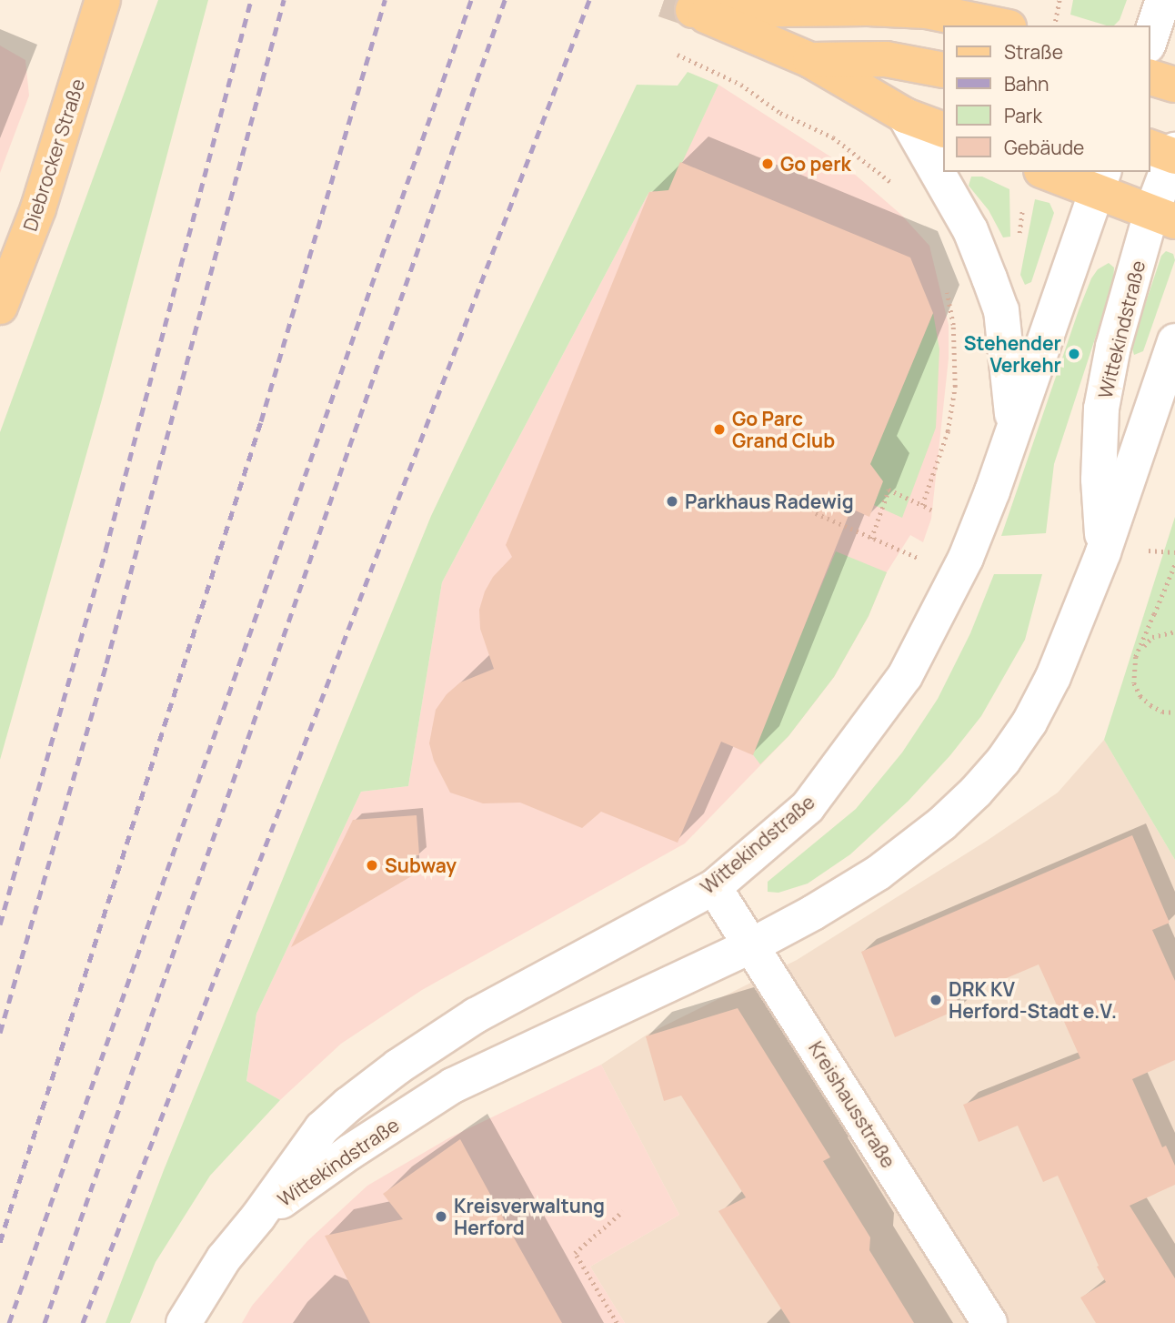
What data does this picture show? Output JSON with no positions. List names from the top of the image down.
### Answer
{
  "streets": {
    "main road": ["Diebrocker Straße"],
    "street": ["Wittekindstraße", "Kreishausstraße"]
  },
  "crossings": [
    ["Wittekindstraße", "Kreishausstraße"]
  ],
  "places": [
    "Go perk",
    "Stehender Verkehr",
    "Go Parc Grand Club",
    "Parkhaus Radewig",
    "Subway",
    "DRK KV Herford-Stadt e.V.",
    "Kreisverwaltung Herford"
  ],
  "legend": [
    "Straße",
    "Bahn",
    "Park",
    "Gebäude"
  ]
}
